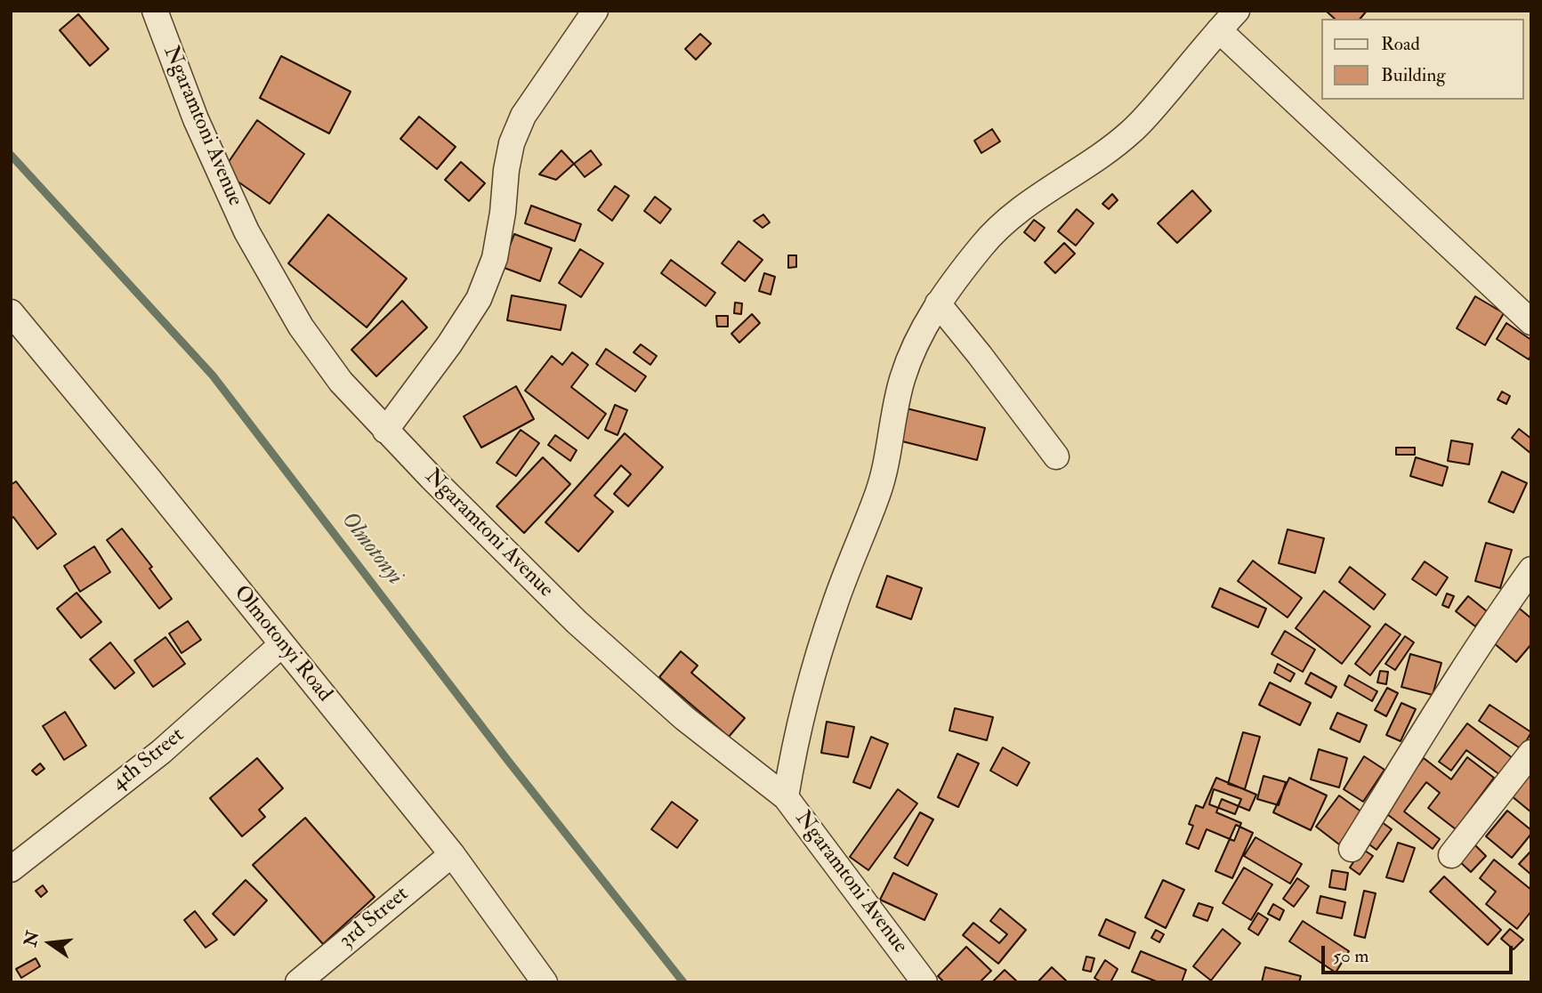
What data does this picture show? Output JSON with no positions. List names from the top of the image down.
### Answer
{
  "streets": {
    "street": [
      "Ngaramtoni Avenue",
      "Olmotonyi Road",
      "4th Street",
      "3rd Street"
    ]
  },
  "crossings": [
    ["Olmotonyi Road", "4th Street"],
    ["Olmotonyi Road", "3rd Street"]
  ],
  "water": ["Olmotonyi"],
  "legend": ["Road", "Building"],
  "scale_bar": "50 m",
  "north": "left"
}
